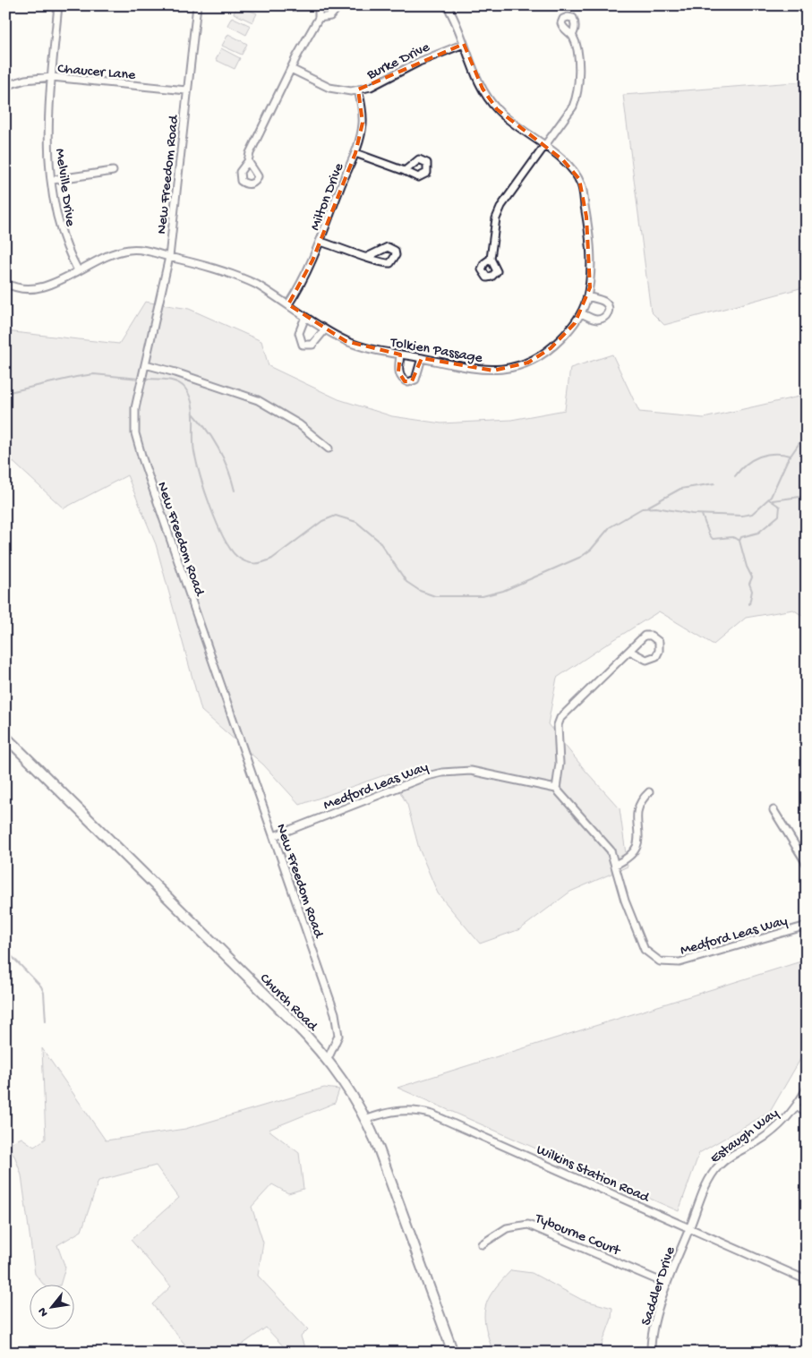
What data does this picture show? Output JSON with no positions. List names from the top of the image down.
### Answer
{
  "streets": {
    "main road": ["Church Road"],
    "street": [
      "Burke Drive",
      "Chaucer Lane",
      "New Freedom Road",
      "Melville Drive",
      "Milton Drive",
      "Tolkien Passage",
      "Medford Leas Way",
      "Estaugh Way",
      "Wilkins Station Road",
      "Tybourne Court",
      "Saddler Drive"
    ]
  },
  "crossings": [
    ["Burke Drive", "Milton Drive"],
    ["Burke Drive", "Tolkien Passage"],
    ["Chaucer Lane", "New Freedom Road"],
    ["Chaucer Lane", "Melville Drive"],
    ["New Freedom Road", "Tolkien Passage"],
    ["New Freedom Road", "Medford Leas Way"],
    ["New Freedom Road", "Church Road"],
    ["Milton Drive", "Tolkien Passage"],
    ["Church Road", "Wilkins Station Road"],
    ["Estaugh Way", "Wilkins Station Road"],
    ["Estaugh Way", "Saddler Drive"],
    ["Wilkins Station Road", "Saddler Drive"],
    ["Tybourne Court", "Saddler Drive"]
  ],
  "north": "bottom left"
}
